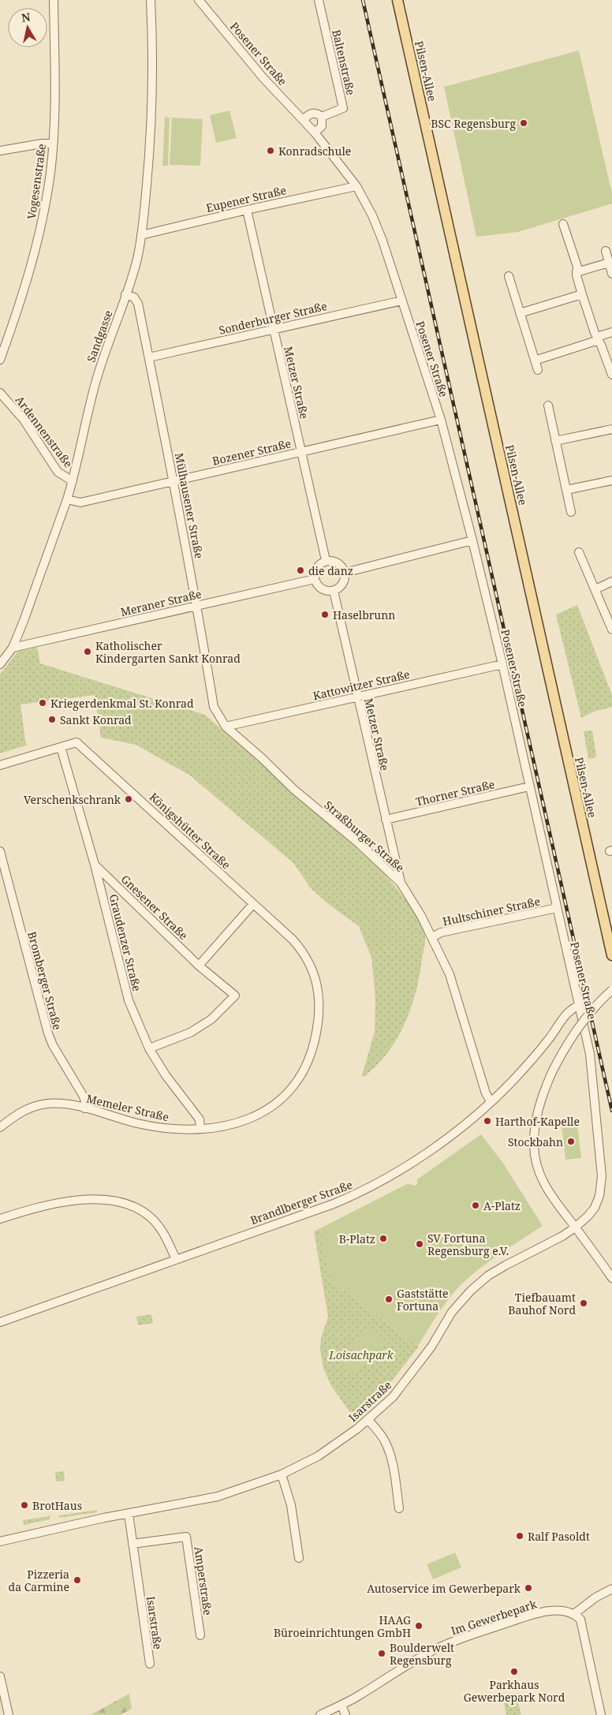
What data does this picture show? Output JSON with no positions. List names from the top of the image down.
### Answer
{
  "streets": {
    "main road": ["Pilsen-Allee"],
    "street": [
      "Posener Straße",
      "Baltenstraße",
      "Vogesenstraße",
      "Eupener Straße",
      "Sonderburger Straße",
      "Sandgasse",
      "Metzer Straße",
      "Ardennenstraße",
      "Bozener Straße",
      "Mülhausener Straße",
      "Meraner Straße",
      "Kattowitzer Straße",
      "Thorner Straße",
      "Königshütter Straße",
      "Straßburger Straße",
      "Gnesener Straße",
      "Hultschiner Straße",
      "Graudenzer Straße",
      "Bromberger Straße",
      "Memeler Straße",
      "Brandlberger Straße",
      "Isarstraße",
      "Amperstraße",
      "Im Gewerbepark"
    ]
  },
  "crossings": [
    ["Posener Straße", "Baltenstraße"],
    ["Posener Straße", "Eupener Straße"],
    ["Posener Straße", "Sonderburger Straße"],
    ["Posener Straße", "Bozener Straße"],
    ["Posener Straße", "Kattowitzer Straße"],
    ["Posener Straße", "Thorner Straße"],
    ["Posener Straße", "Hultschiner Straße"],
    ["Posener Straße", "Brandlberger Straße"],
    ["Posener Straße", "Isarstraße"],
    ["Eupener Straße", "Sandgasse"],
    ["Eupener Straße", "Metzer Straße"],
    ["Sonderburger Straße", "Metzer Straße"],
    ["Sonderburger Straße", "Mülhausener Straße"],
    ["Sandgasse", "Ardennenstraße"],
    ["Sandgasse", "Bozener Straße"],
    ["Sandgasse", "Mülhausener Straße"],
    ["Sandgasse", "Meraner Straße"],
    ["Metzer Straße", "Bozener Straße"],
    ["Metzer Straße", "Meraner Straße"],
    ["Metzer Straße", "Kattowitzer Straße"],
    ["Metzer Straße", "Thorner Straße"],
    ["Metzer Straße", "Straßburger Straße"],
    ["Bozener Straße", "Mülhausener Straße"],
    ["Mülhausener Straße", "Meraner Straße"],
    ["Mülhausener Straße", "Kattowitzer Straße"],
    ["Mülhausener Straße", "Straßburger Straße"],
    ["Kattowitzer Straße", "Straßburger Straße"],
    ["Königshütter Straße", "Graudenzer Straße"],
    ["Königshütter Straße", "Memeler Straße"],
    ["Straßburger Straße", "Hultschiner Straße"],
    ["Straßburger Straße", "Brandlberger Straße"],
    ["Gnesener Straße", "Graudenzer Straße"],
    ["Graudenzer Straße", "Memeler Straße"],
    ["Bromberger Straße", "Memeler Straße"],
    ["Isarstraße", "Amperstraße"]
  ],
  "parks": ["Loisachpark"],
  "places": [
    "BSC Regensburg",
    "Konradschule",
    "die danz",
    "Haselbrunn",
    "Katholischer Kindergarten Sankt Konrad",
    "Kriegerdenkmal St. Konrad",
    "Sankt Konrad",
    "Verschenkschrank",
    "Harthof-Kapelle",
    "Stockbahn",
    "A-Platz",
    "B-Platz",
    "SV Fortuna Regensburg e.V.",
    "Gaststätte Fortuna",
    "Tiefbauamt Bauhof Nord",
    "BrotHaus",
    "Ralf Pasoldt",
    "Pizzeria da Carmine",
    "Autoservice im Gewerbepark",
    "HAAG Büroeinrichtungen GmbH",
    "Boulderwelt Regensburg",
    "Parkhaus Gewerbepark Nord"
  ],
  "north": "top"
}
